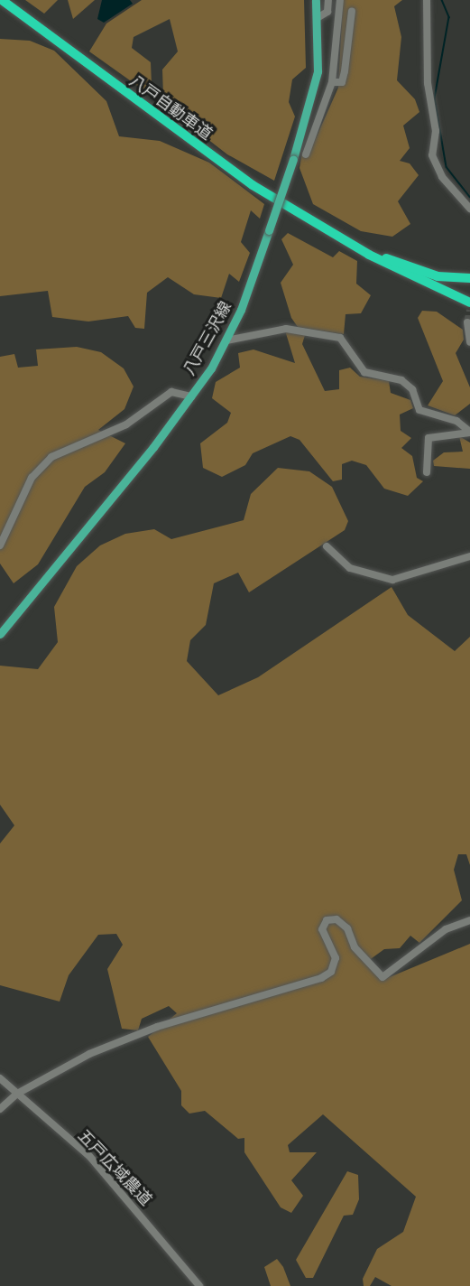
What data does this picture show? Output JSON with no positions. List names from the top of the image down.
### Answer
{
  "streets": {
    "highway": ["八戸自動車道"],
    "main road": ["八戸三沢線"],
    "street": ["五戸広域農道"]
  }
}
